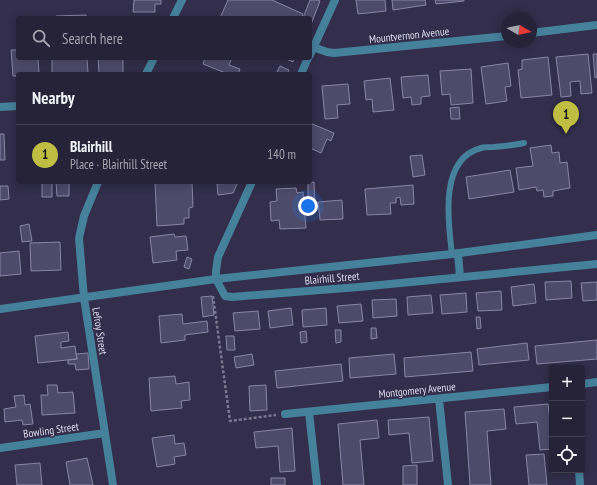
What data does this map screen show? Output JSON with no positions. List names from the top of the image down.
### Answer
{
  "streets": {
    "street": [
      "Mountvernon Avenue",
      "Blairhill Street",
      "Lefroy Street",
      "Montgomery Avenue",
      "Bowling Street"
    ]
  },
  "crossings": [
    ["Blairhill Street", "Lefroy Street"],
    ["Lefroy Street", "Bowling Street"]
  ],
  "north": "right",
  "page": {
    "search": "Search here",
    "heading": "Nearby",
    "pins": "1",
    "list": [
      {
        "mark": "1",
        "name": "Blairhill",
        "note": "Place · Blairhill Street",
        "value": "140 m"
      }
    ],
    "map_buttons": ["+", "−"]
  }
}
